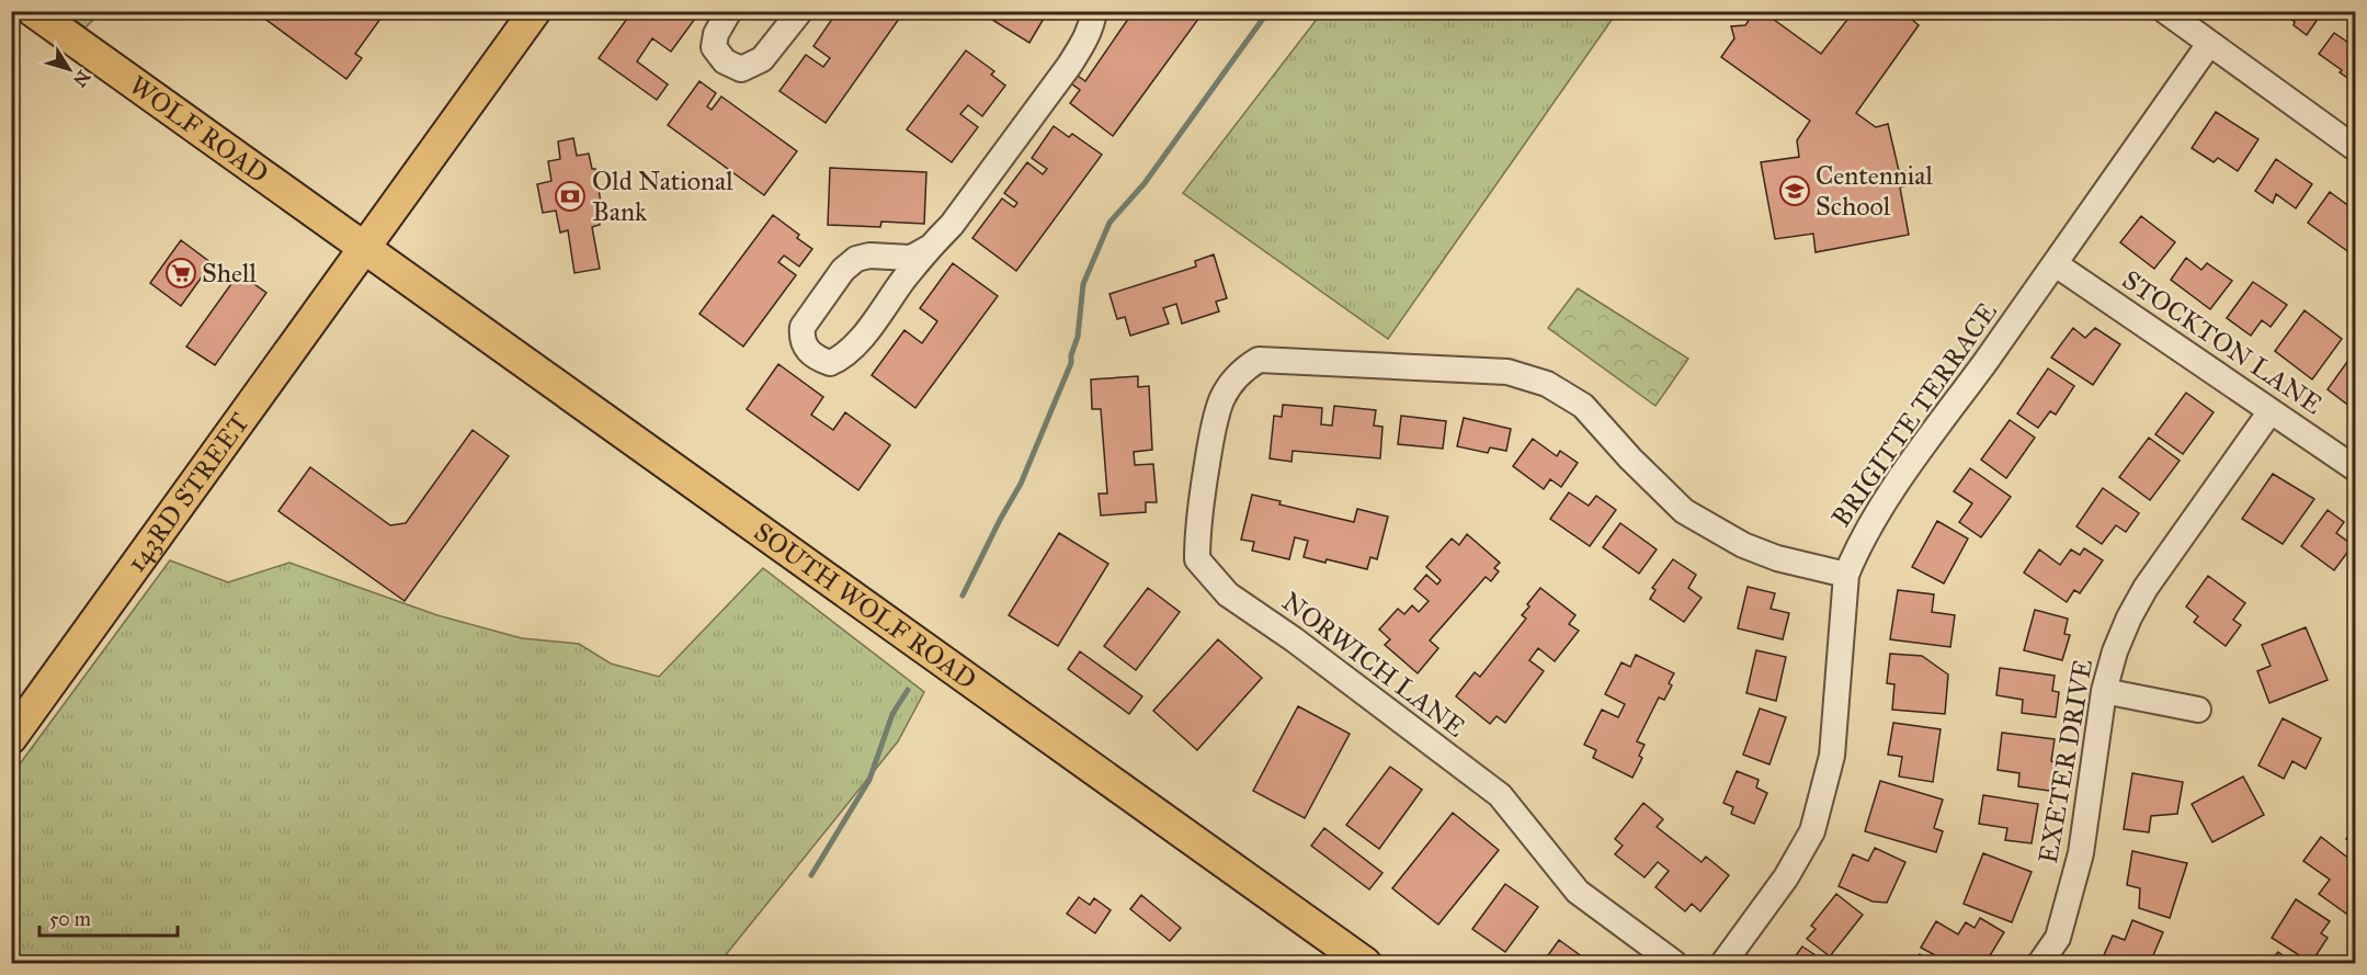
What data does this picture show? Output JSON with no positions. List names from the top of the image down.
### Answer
{
  "streets": {
    "main road": ["WOLF ROAD", "143RD STREET", "SOUTH WOLF ROAD"],
    "street": [
      "STOCKTON LANE",
      "BRIGITTE TERRACE",
      "NORWICH LANE",
      "EXETER DRIVE"
    ]
  },
  "crossings": [
    ["WOLF ROAD", "143RD STREET"],
    ["WOLF ROAD", "SOUTH WOLF ROAD"],
    ["STOCKTON LANE", "BRIGITTE TERRACE"],
    ["STOCKTON LANE", "EXETER DRIVE"],
    ["BRIGITTE TERRACE", "NORWICH LANE"],
    ["143RD STREET", "SOUTH WOLF ROAD"]
  ],
  "places": {
    "school or university": ["Centennial School"],
    "bank": ["Old National Bank"],
    "supermarket": ["Shell"]
  },
  "scale_bar": "50 m",
  "north": "bottom right"
}
